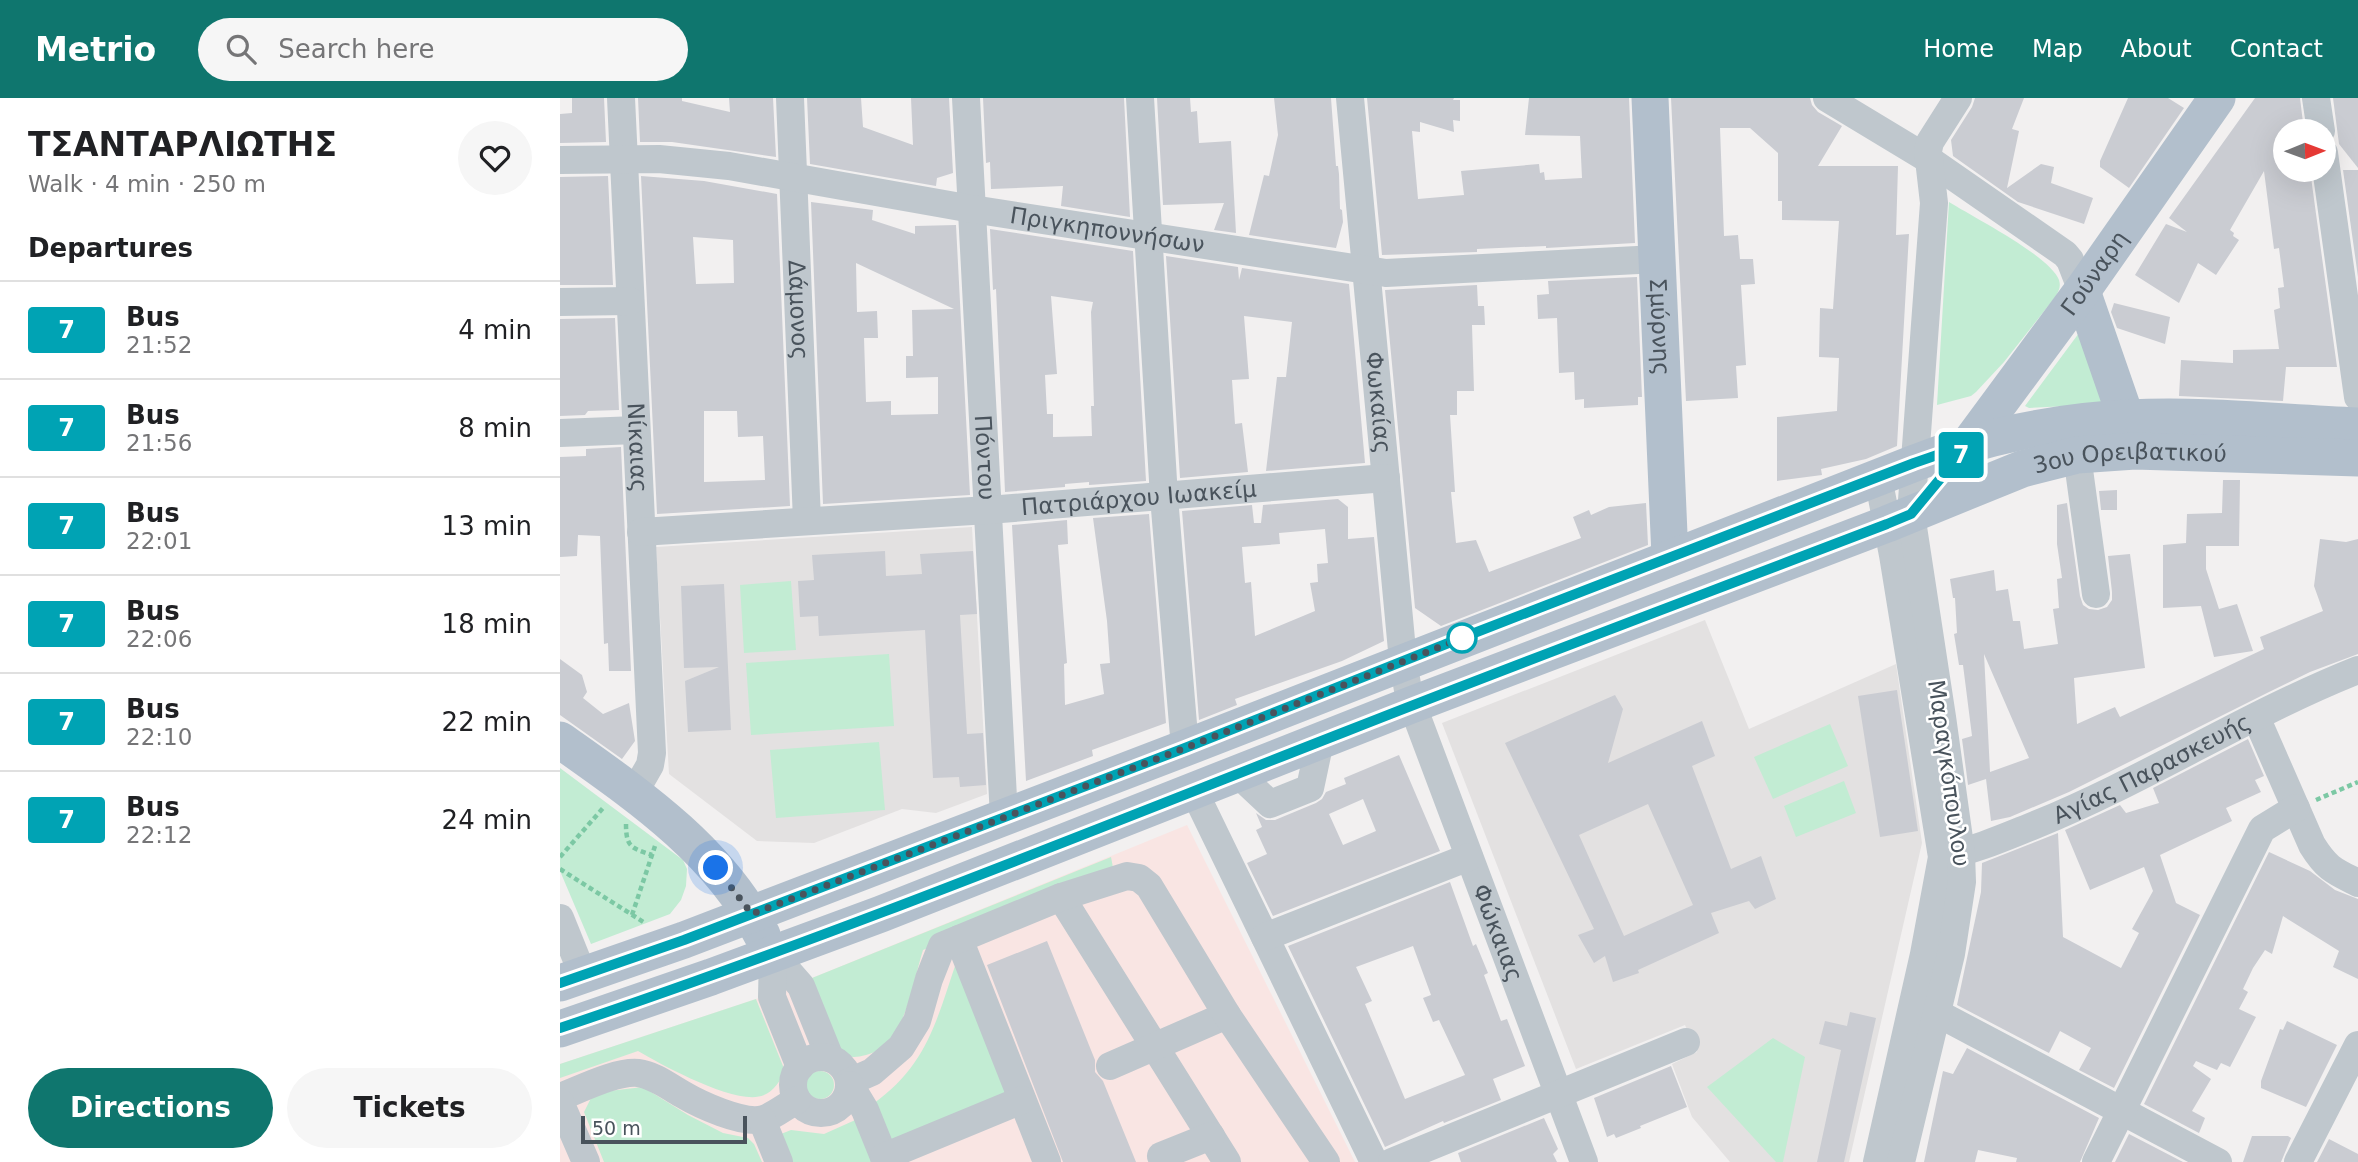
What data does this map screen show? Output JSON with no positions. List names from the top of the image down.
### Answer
{
  "streets": {
    "main road": ["Γούναρη", "Σμύρνης", "3ου Ορειβατικού"],
    "street": [
      "Πριγκηποννήσων",
      "Δάμονος",
      "Φωκαίας",
      "Νίκαιας",
      "Πόντου",
      "Πατριάρχου Ιωακείμ",
      "Αγίας Παρασκευής",
      "Μαραγκόπουλου",
      "Φώκαιας"
    ]
  },
  "crossings": [
    ["Πριγκηποννήσων", "Δάμονος"],
    ["Πριγκηποννήσων", "Σμύρνης"],
    ["Πριγκηποννήσων", "Φωκαίας"],
    ["Πριγκηποννήσων", "Νίκαιας"],
    ["Πριγκηποννήσων", "Πόντου"],
    ["Γούναρη", "3ου Ορειβατικού"],
    ["Γούναρη", "Μαραγκόπουλου"],
    ["Δάμονος", "Πατριάρχου Ιωακείμ"],
    ["Σμύρνης", "3ου Ορειβατικού"],
    ["Φωκαίας", "3ου Ορειβατικού"],
    ["Φωκαίας", "Πατριάρχου Ιωακείμ"],
    ["Φωκαίας", "Φώκαιας"],
    ["Νίκαιας", "Πατριάρχου Ιωακείμ"],
    ["Πόντου", "3ου Ορειβατικού"],
    ["Πόντου", "Πατριάρχου Ιωακείμ"],
    ["3ου Ορειβατικού", "Μαραγκόπουλου"],
    ["3ου Ορειβατικού", "Φώκαιας"],
    ["Αγίας Παρασκευής", "Μαραγκόπουλου"]
  ],
  "lines": ["bus line 7"],
  "scale_bar": "50 m",
  "north": "right",
  "page": {
    "header": "Metrio",
    "search": "Search here",
    "nav": [
      "Home",
      "Map",
      "About",
      "Contact"
    ],
    "heading": [
      ["ΤΣΑΝΤΑΡΛΙΩΤΗΣ", "Walk · 4 min · 250 m"],
      "Departures"
    ],
    "on_map": "7",
    "list": [
      {
        "mark": "7",
        "name": "Bus",
        "note": "21:52",
        "value": "4 min"
      },
      {
        "mark": "7",
        "name": "Bus",
        "note": "21:56",
        "value": "8 min"
      },
      {
        "mark": "7",
        "name": "Bus",
        "note": "22:01",
        "value": "13 min"
      },
      {
        "mark": "7",
        "name": "Bus",
        "note": "22:06",
        "value": "18 min"
      },
      {
        "mark": "7",
        "name": "Bus",
        "note": "22:10",
        "value": "22 min"
      },
      {
        "mark": "7",
        "name": "Bus",
        "note": "22:12",
        "value": "24 min"
      }
    ],
    "buttons": ["Directions", "Tickets"],
    "scale": "50 m"
  }
}
